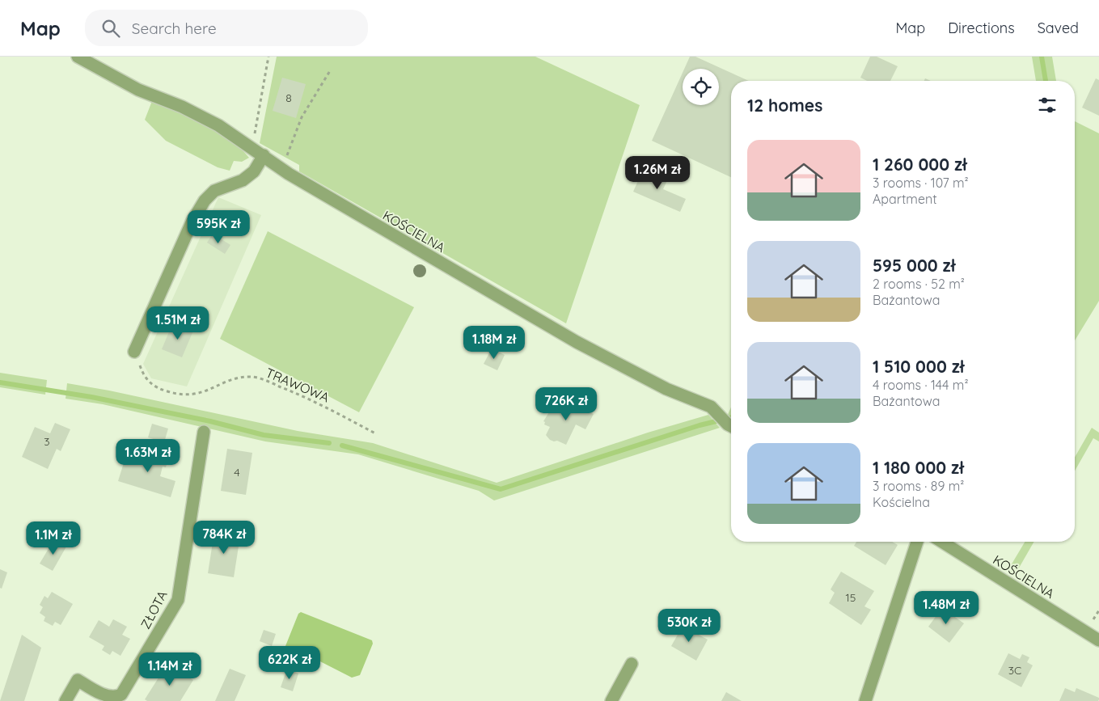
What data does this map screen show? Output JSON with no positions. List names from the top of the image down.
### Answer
{
  "streets": {
    "street": ["KOŚCIELNA", "ZŁOTA"],
    "path": ["TRAWOWA"]
  },
  "house_numbers": [
    "8",
    "3",
    "4",
    "15",
    "3C"
  ],
  "page": {
    "header": "Map",
    "search": "Search here",
    "nav": ["Map", "Directions", "Saved"],
    "heading": "12 homes",
    "list": [
      {
        "name": "1 260 000 zł",
        "note": "3 rooms · 107 m² · Apartment"
      },
      {
        "name": "595 000 zł",
        "note": "2 rooms · 52 m² · Bażantowa"
      },
      {
        "name": "1 510 000 zł",
        "note": "4 rooms · 144 m² · Bażantowa"
      },
      {
        "name": "1 180 000 zł",
        "note": "3 rooms · 89 m² · Kościelna"
      }
    ],
    "price": [
      "1.26M zł",
      "595K zł",
      "1.51M zł",
      "1.18M zł",
      "726K zł",
      "1.63M zł",
      "784K zł",
      "1.1M zł",
      "1.48M zł",
      "530K zł",
      "622K zł",
      "1.14M zł"
    ]
  }
}
